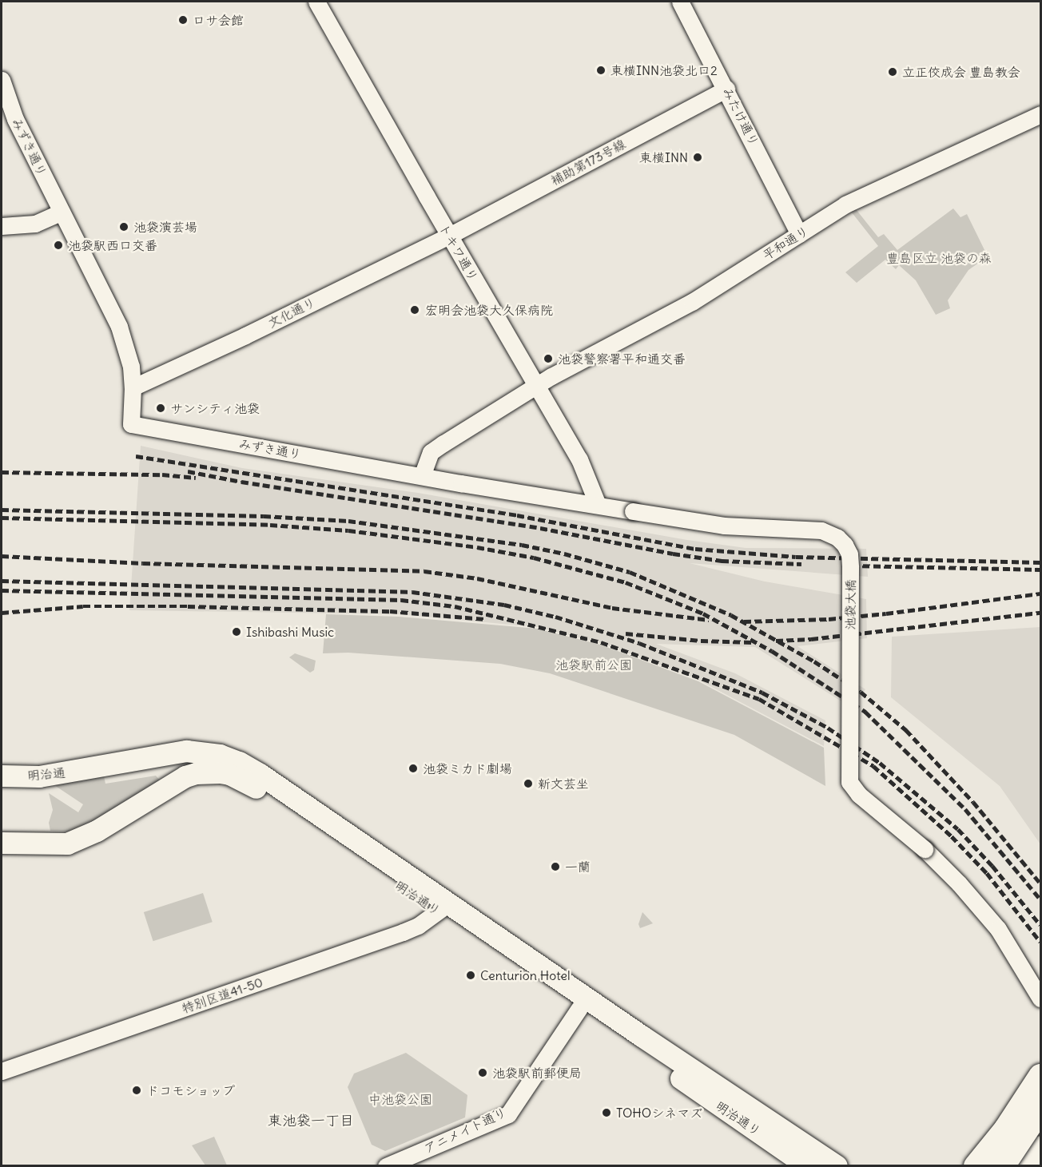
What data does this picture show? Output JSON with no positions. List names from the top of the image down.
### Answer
{
  "streets": {
    "main road": ["明治通", "明治通り"],
    "street": [
      "みたけ通り",
      "みずき通り",
      "補助第173号線",
      "平和通り",
      "トキワ通り",
      "文化通り",
      "池袋大橋",
      "特別区道41-50",
      "アニメイト通り"
    ]
  },
  "crossings": [
    ["みたけ通り", "補助第173号線"],
    ["みたけ通り", "平和通り"],
    ["みずき通り", "平和通り"],
    ["みずき通り", "トキワ通り"],
    ["みずき通り", "文化通り"],
    ["みずき通り", "池袋大橋"],
    ["補助第173号線", "トキワ通り"],
    ["補助第173号線", "文化通り"],
    ["平和通り", "トキワ通り"],
    ["トキワ通り", "文化通り"],
    ["明治通", "明治通り"],
    ["明治通り", "特別区道41-50"],
    ["明治通り", "アニメイト通り"]
  ],
  "districts": ["東池袋一丁目"],
  "parks": ["豊島区立 池袋の森", "池袋駅前公園", "中池袋公園"],
  "places": [
    "ロサ会館",
    "東横INN池袋北口2",
    "立正佼成会 豊島教会",
    "東横INN",
    "池袋演芸場",
    "池袋駅西口交番",
    "宏明会池袋大久保病院",
    "池袋警察署平和通交番",
    "サンシティ池袋",
    "Ishibashi Music",
    "池袋ミカド劇場",
    "新文芸坐",
    "一蘭",
    "Centurion Hotel",
    "池袋駅前郵便局",
    "ドコモショップ",
    "TOHOシネマズ"
  ]
}
